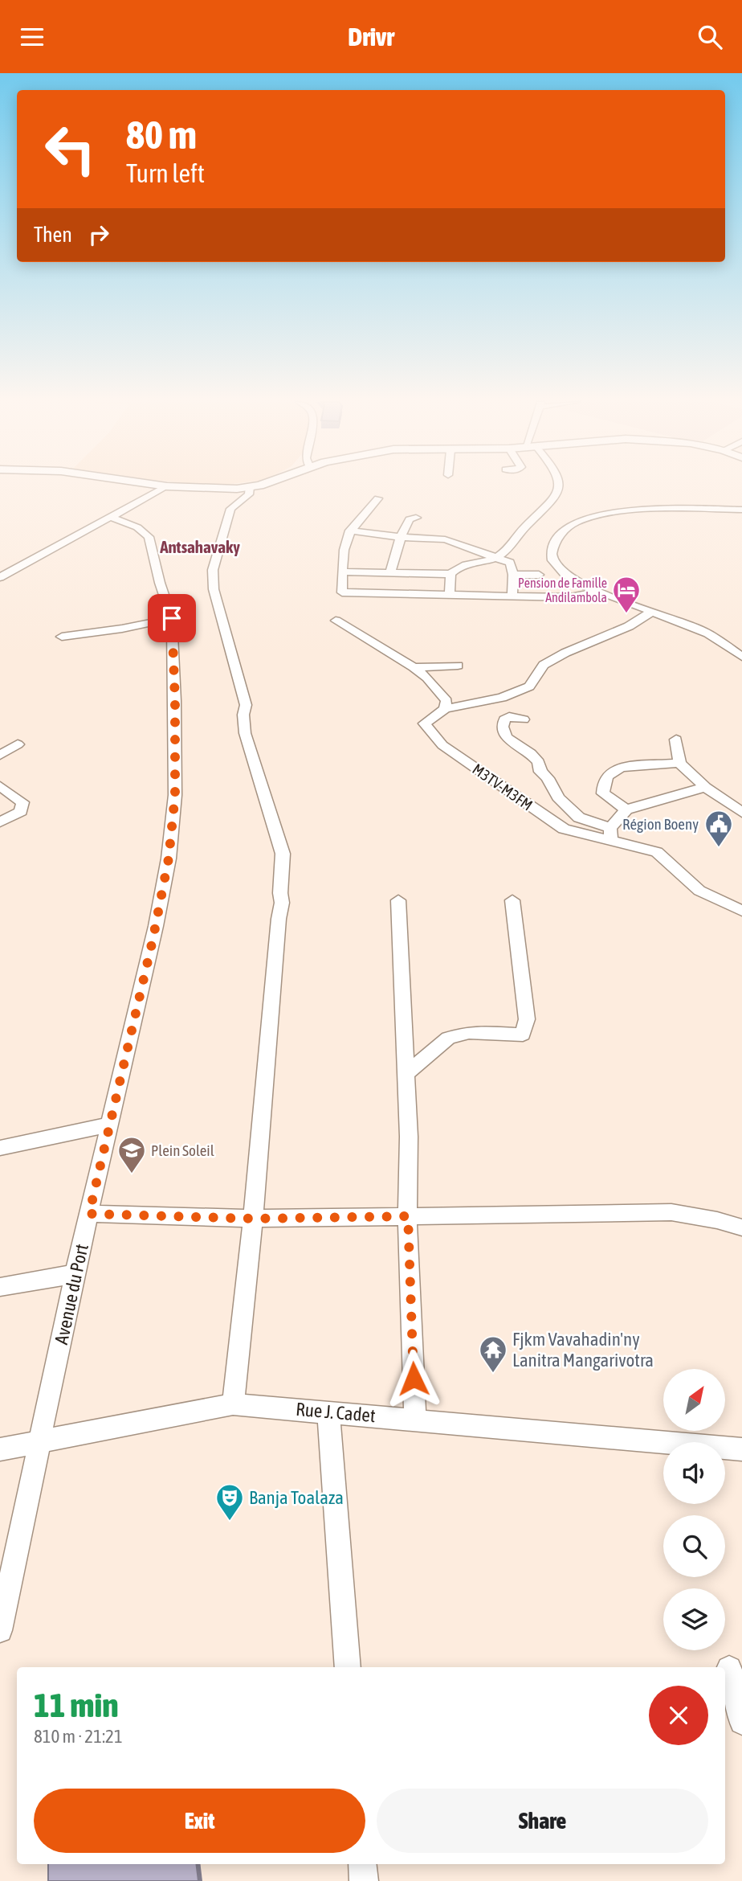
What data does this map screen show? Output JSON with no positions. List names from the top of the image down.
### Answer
{
  "streets": {
    "street": ["M3TV-M3FM", "Avenue du Port", "Rue J. Cadet"]
  },
  "crossings": [
    ["Avenue du Port", "Rue J. Cadet"]
  ],
  "districts": ["Antsahavaky"],
  "places": {
    "hotel": ["Pension de Famille Andilambola"],
    "public building": ["Région Boeny"],
    "school or university": ["Plein Soleil"],
    "temple": ["Fjkm Vavahadin'ny Lanitra Mangarivotra"],
    "theatre": ["Banja Toalaza"]
  },
  "north": "top right",
  "page": {
    "header": "Drivr",
    "turn": ["80 m", "Turn left"],
    "then": "Then",
    "heading": ["11 min", "810 m · 21:21"],
    "buttons": ["Exit", "Share"]
  }
}
